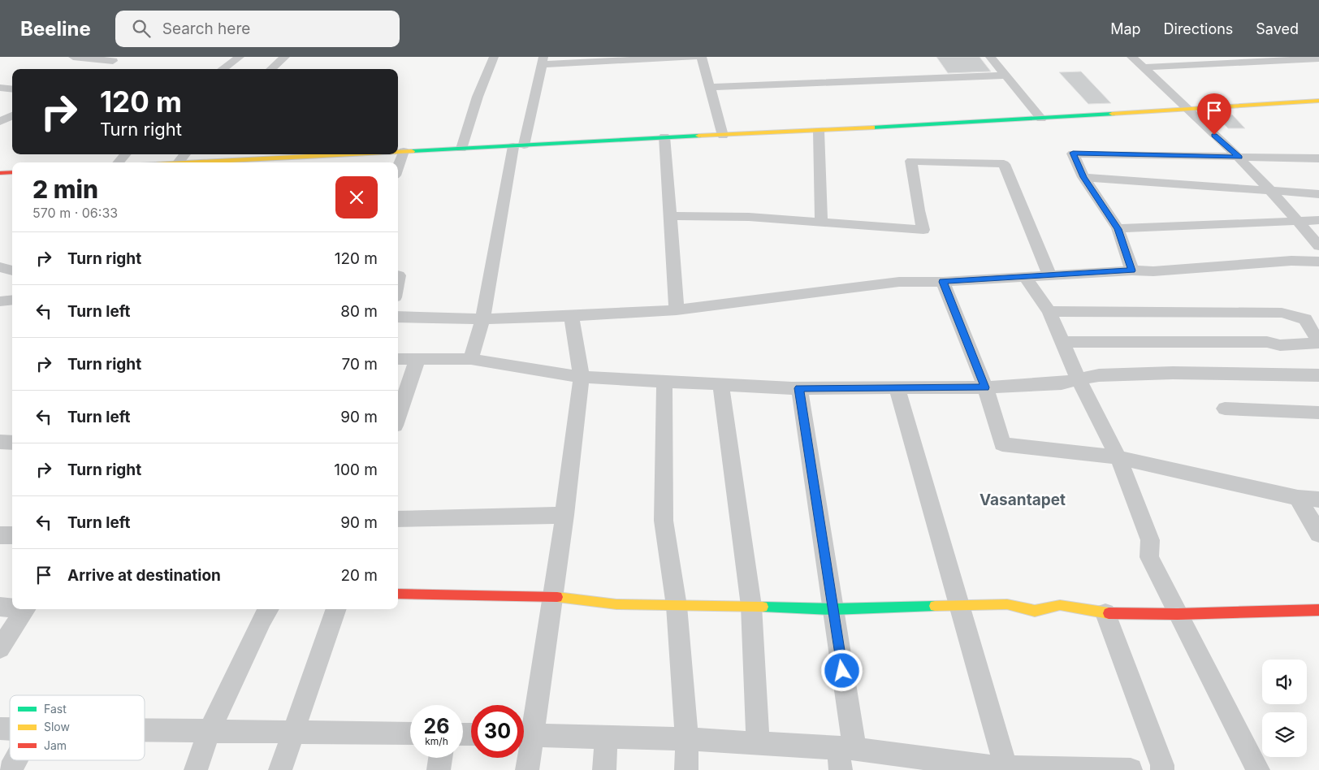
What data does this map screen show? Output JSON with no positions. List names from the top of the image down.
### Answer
{
  "districts": ["Vasantapet"],
  "legend": ["Fast", "Slow", "Jam"],
  "page": {
    "header": "Beeline",
    "search": "Search here",
    "nav": ["Map", "Directions", "Saved"],
    "turn": ["120 m", "Turn right"],
    "heading": ["2 min", "570 m · 06:33"],
    "list": [
      {
        "name": "Turn right",
        "value": "120 m"
      },
      {
        "name": "Turn left",
        "value": "80 m"
      },
      {
        "name": "Turn right",
        "value": "70 m"
      },
      {
        "name": "Turn left",
        "value": "90 m"
      },
      {
        "name": "Turn right",
        "value": "100 m"
      },
      {
        "name": "Turn left",
        "value": "90 m"
      },
      {
        "name": "Arrive at destination",
        "value": "20 m"
      }
    ],
    "speed": "26 km/h",
    "limit": "30"
  }
}
